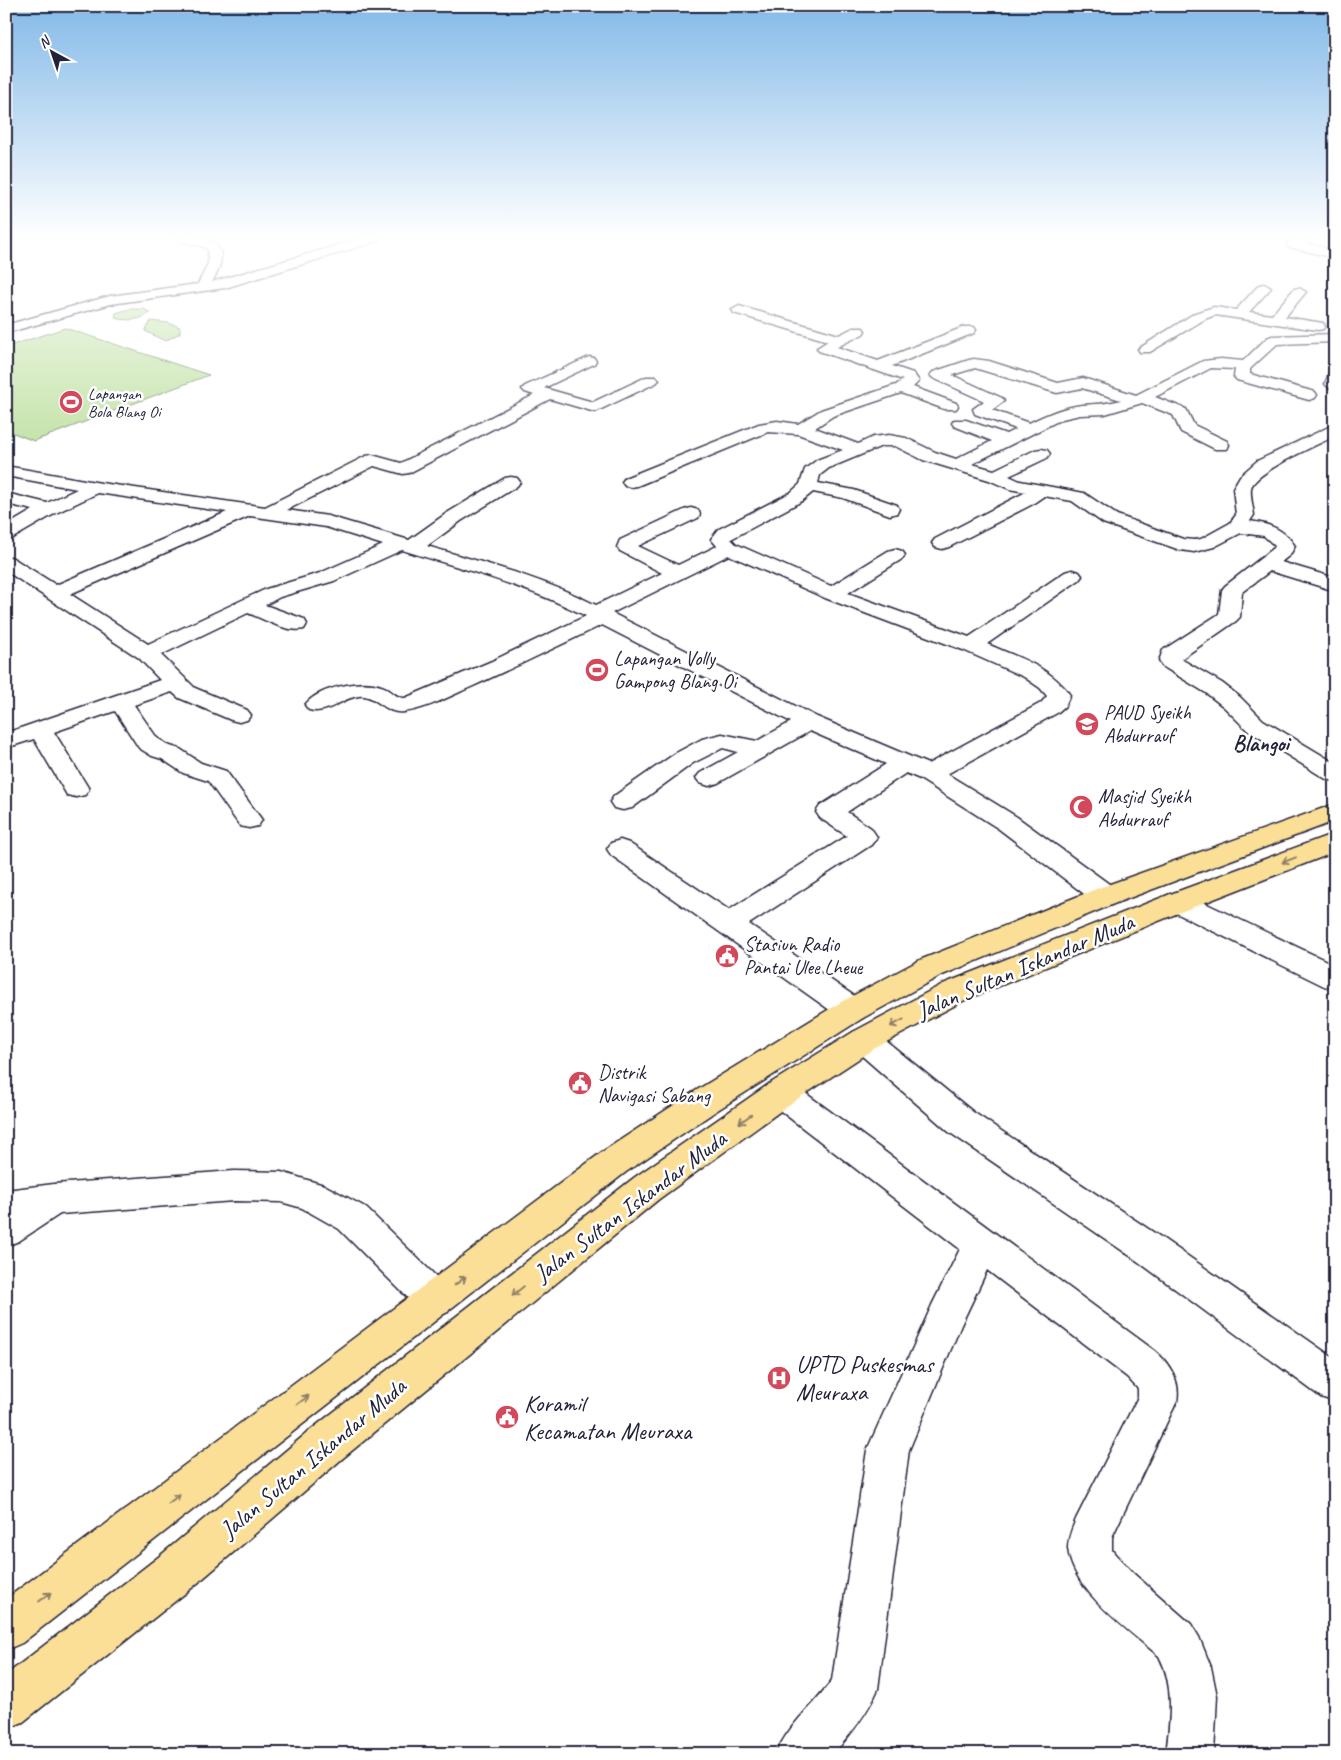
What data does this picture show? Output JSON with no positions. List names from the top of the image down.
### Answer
{
  "streets": {
    "highway": ["Jalan Sultan Iskandar Muda"]
  },
  "districts": ["Blangoi"],
  "places": {
    "sports": ["Lapangan Bola Blang Oi", "Lapangan Volly Gampong Blang Oi"],
    "school or university": ["PAUD Syeikh Abdurrauf"],
    "mosque": ["Masjid Syeikh Abdurrauf"],
    "public building": ["Stasiun Radio Pantai Ulee Lheue", "Distrik Navigasi Sabang", "Koramil Kecamatan Meuraxa"],
    "hospital": ["UPTD Puskesmas Meuraxa"]
  },
  "north": "top left"
}
